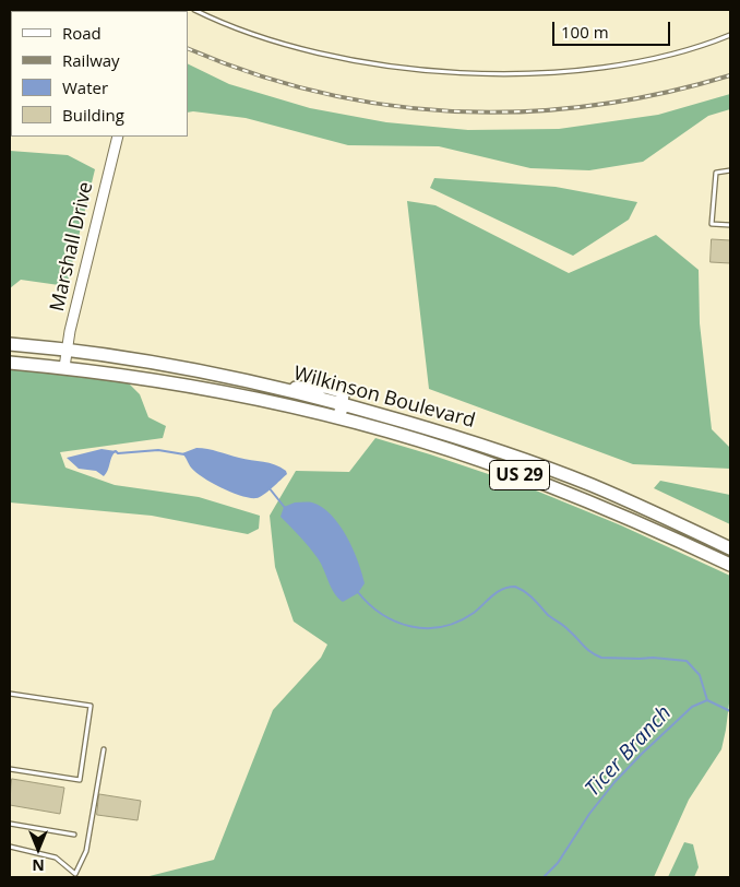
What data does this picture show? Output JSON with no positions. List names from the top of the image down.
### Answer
{
  "streets": {
    "main road": ["Wilkinson Boulevard", "US 29"],
    "street": ["Marshall Drive"]
  },
  "crossings": [
    ["Marshall Drive", "Wilkinson Boulevard"]
  ],
  "water": ["Ticer Branch"],
  "legend": [
    "Road",
    "Railway",
    "Water",
    "Building"
  ],
  "scale_bar": "100 m",
  "north": "bottom"
}
